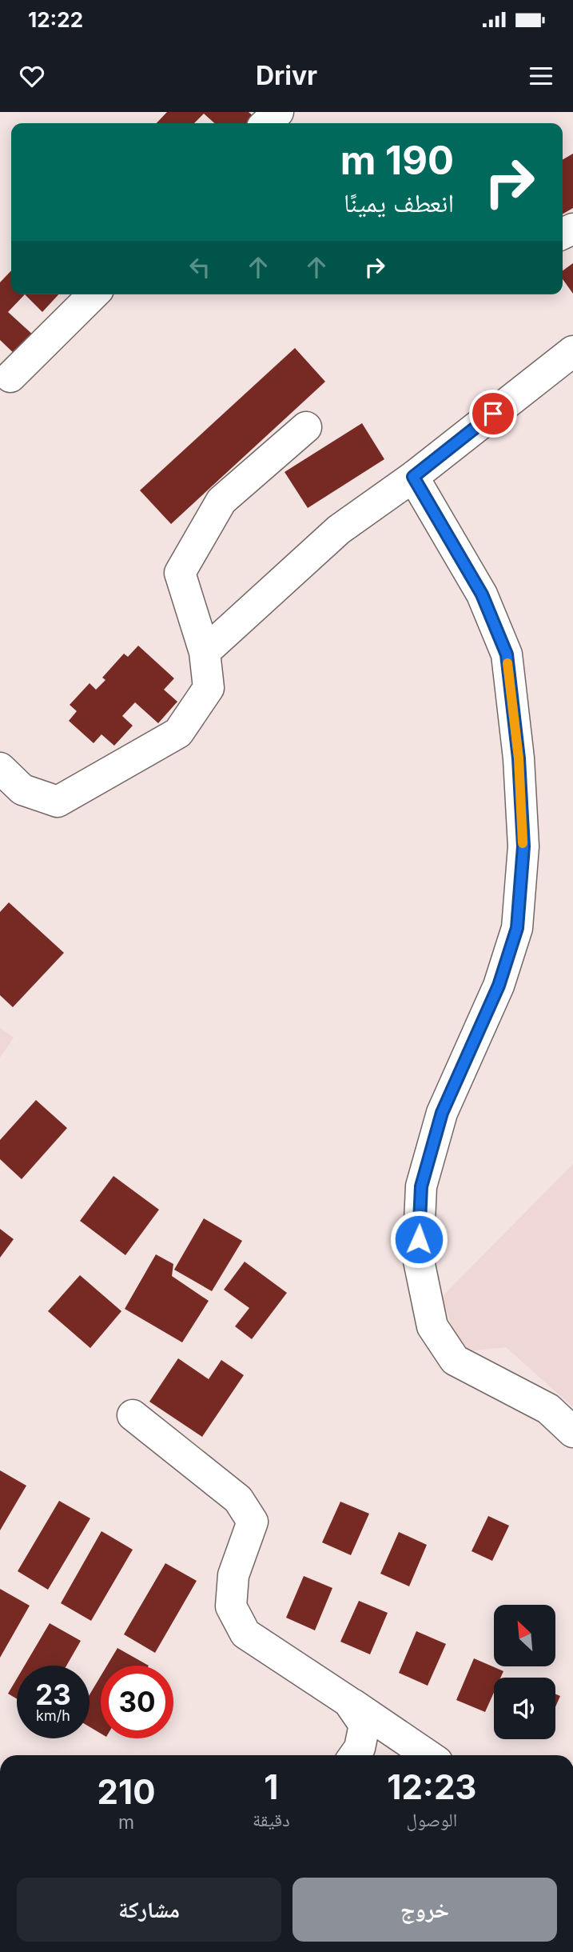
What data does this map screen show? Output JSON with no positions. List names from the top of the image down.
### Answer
{
  "north": "top left",
  "page": {
    "status": "12:22",
    "header": "Drivr",
    "turn": ["190 m", "انعطف يمينًا"],
    "speed": "23 km/h",
    "limit": "30",
    "eta": [
      "12:23",
      "الوصول",
      "1",
      "دقيقة",
      "210",
      "m"
    ],
    "buttons": ["خروج", "مشاركة"]
  }
}
